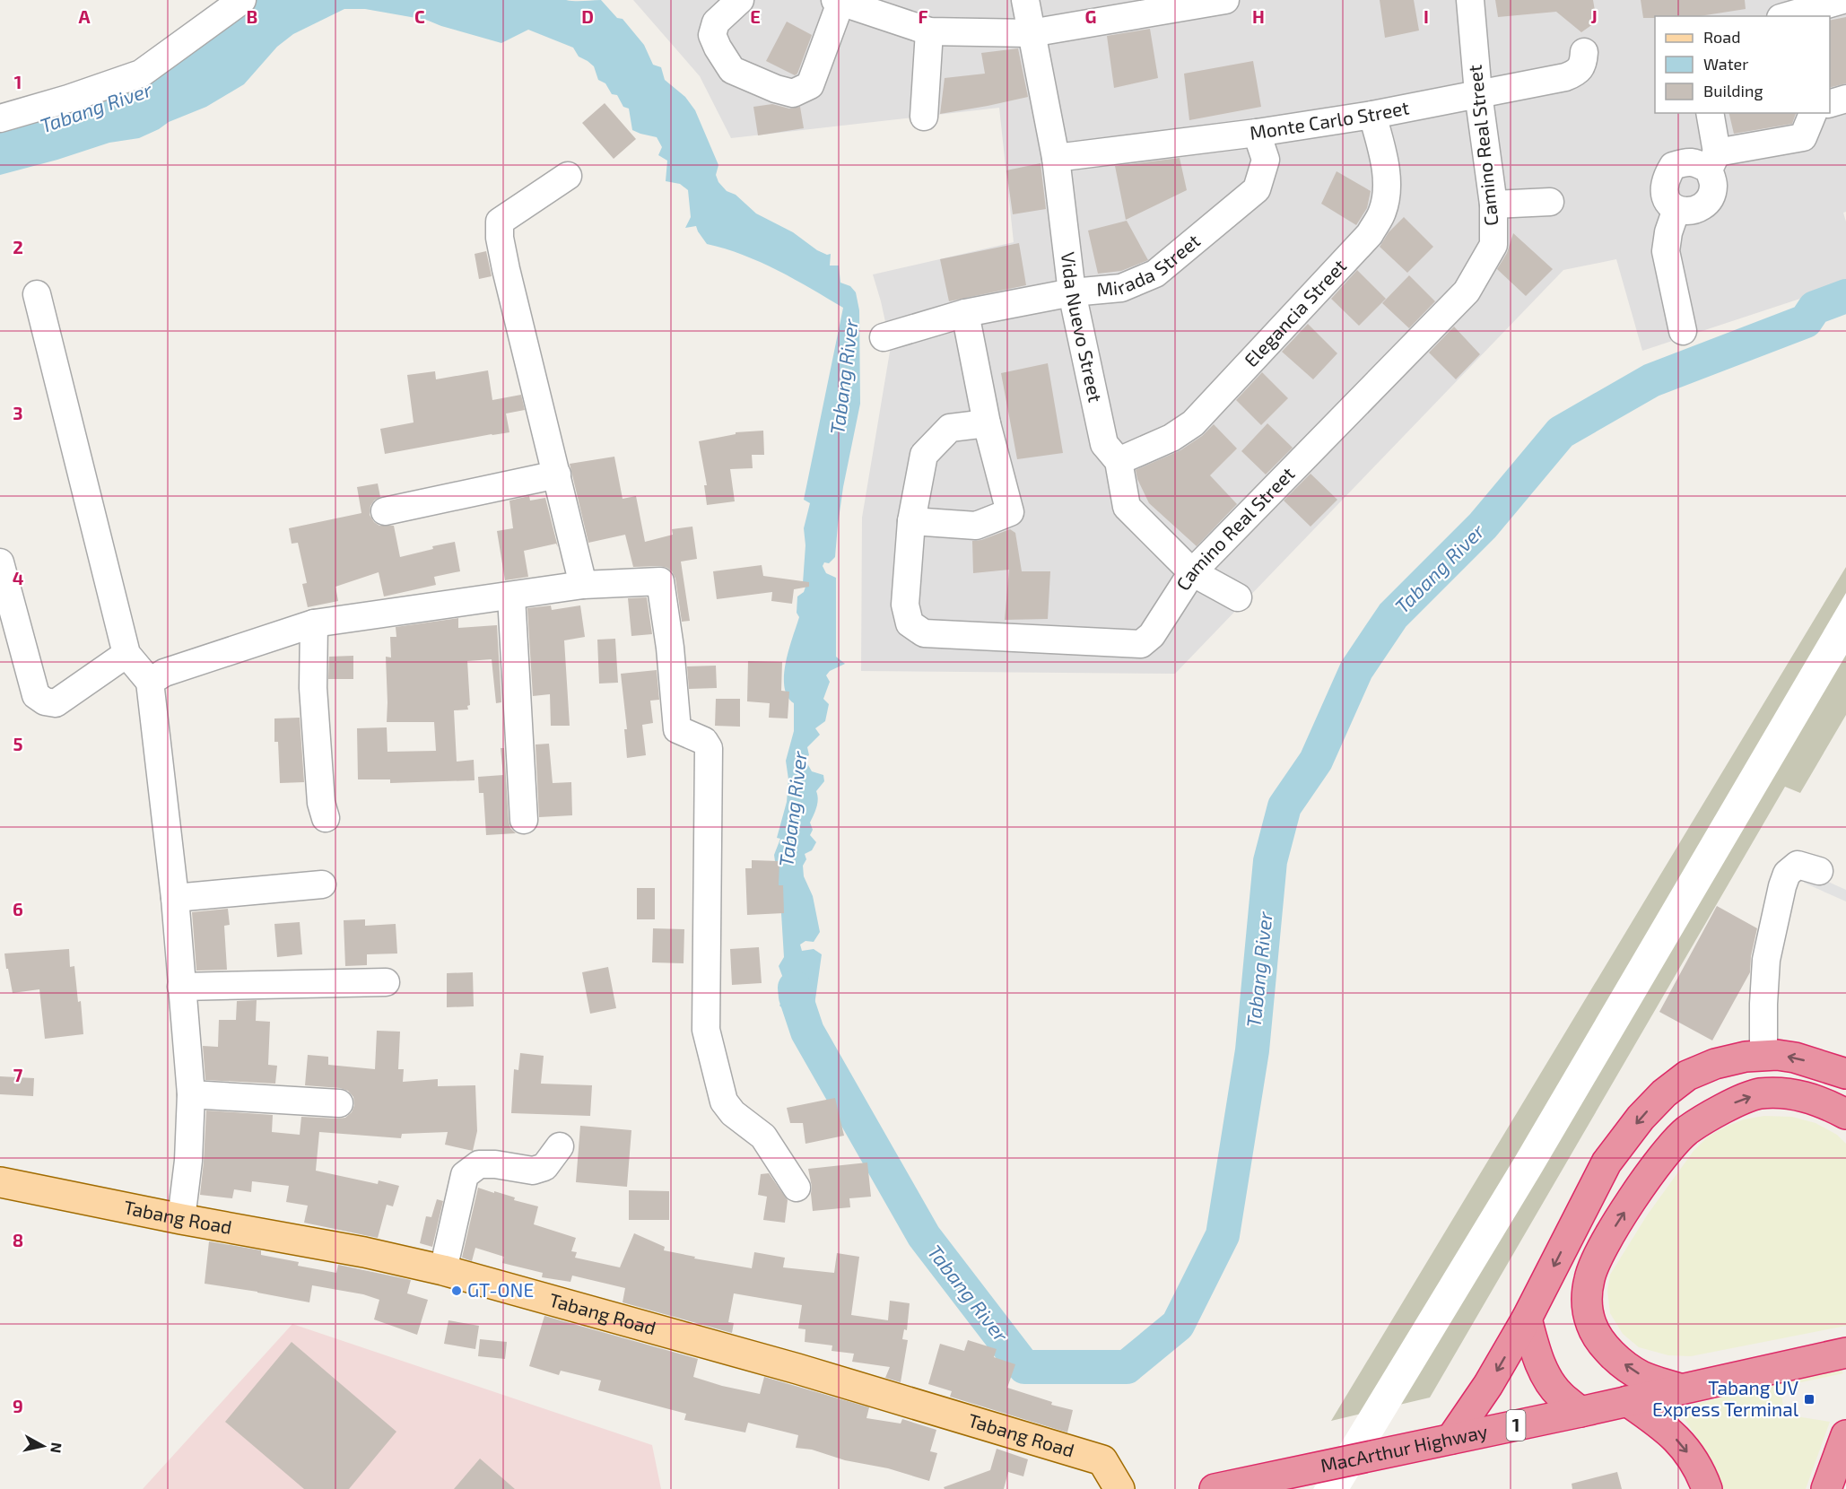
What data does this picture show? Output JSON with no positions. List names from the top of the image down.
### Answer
{
  "streets": {
    "highway": ["1", "MacArthur Highway"],
    "main road": ["Tabang Road"],
    "street": [
      "Monte Carlo Street",
      "Camino Real Street",
      "Mirada Street",
      "Elegancia Street",
      "Vida Nuevo Street"
    ]
  },
  "crossings": [
    ["Monte Carlo Street", "Camino Real Street"],
    ["Monte Carlo Street", "Mirada Street"],
    ["Monte Carlo Street", "Elegancia Street"],
    ["Monte Carlo Street", "Vida Nuevo Street"],
    ["Camino Real Street", "Vida Nuevo Street"],
    ["Mirada Street", "Vida Nuevo Street"],
    ["Elegancia Street", "Vida Nuevo Street"]
  ],
  "water": ["Tabang River"],
  "places": {
    "other": ["GT-ONE"],
    "transit": ["Tabang UV Express Terminal"]
  },
  "legend": ["Road", "Water", "Building"],
  "north": "right",
  "grid": {
    "columns": [
      "A",
      "B",
      "C",
      "D",
      "E",
      "F",
      "G",
      "H",
      "I",
      "J"
    ],
    "rows": [
      "1",
      "2",
      "3",
      "4",
      "5",
      "6",
      "7",
      "8",
      "9"
    ]
  }
}
